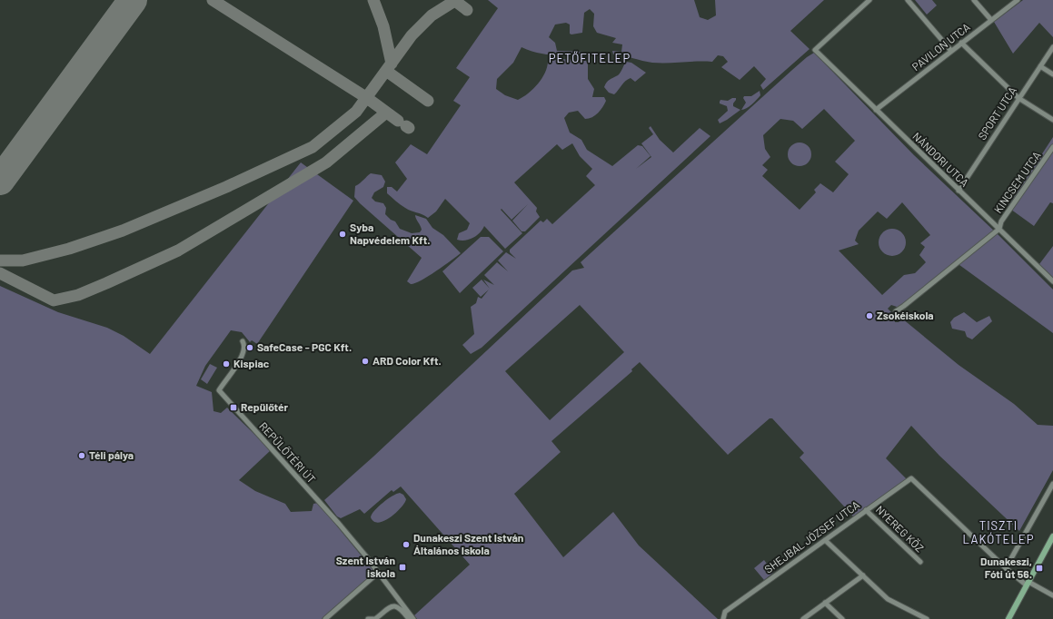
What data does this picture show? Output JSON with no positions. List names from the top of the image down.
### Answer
{
  "streets": {
    "street": [
      "PAVILON UTCA",
      "SPORT UTCA",
      "NÁNDORI UTCA",
      "KINCSEM UTCA",
      "REPÜLŐTÉRI ÚT",
      "NYEREG KÖZ",
      "SHEJBAL JÓZSEF UTCA"
    ]
  },
  "crossings": [
    ["PAVILON UTCA", "NÁNDORI UTCA"],
    ["SPORT UTCA", "NÁNDORI UTCA"],
    ["NÁNDORI UTCA", "KINCSEM UTCA"],
    ["NYEREG KÖZ", "SHEJBAL JÓZSEF UTCA"]
  ],
  "districts": ["PETŐFITELEP", "TISZTI LAKÓTELEP"],
  "places": {
    "other": [
      "Syba Napvédelem Kft.",
      "Zsokéiskola",
      "SafeCase - PGC Kft.",
      "ARD Color Kft.",
      "Kispiac",
      "Téli pálya",
      "Dunakeszi Szent István Általános Iskola"
    ],
    "transit": ["Repülőtér", "Szent István iskola", "Dunakeszi, Fóti út 56."]
  }
}
